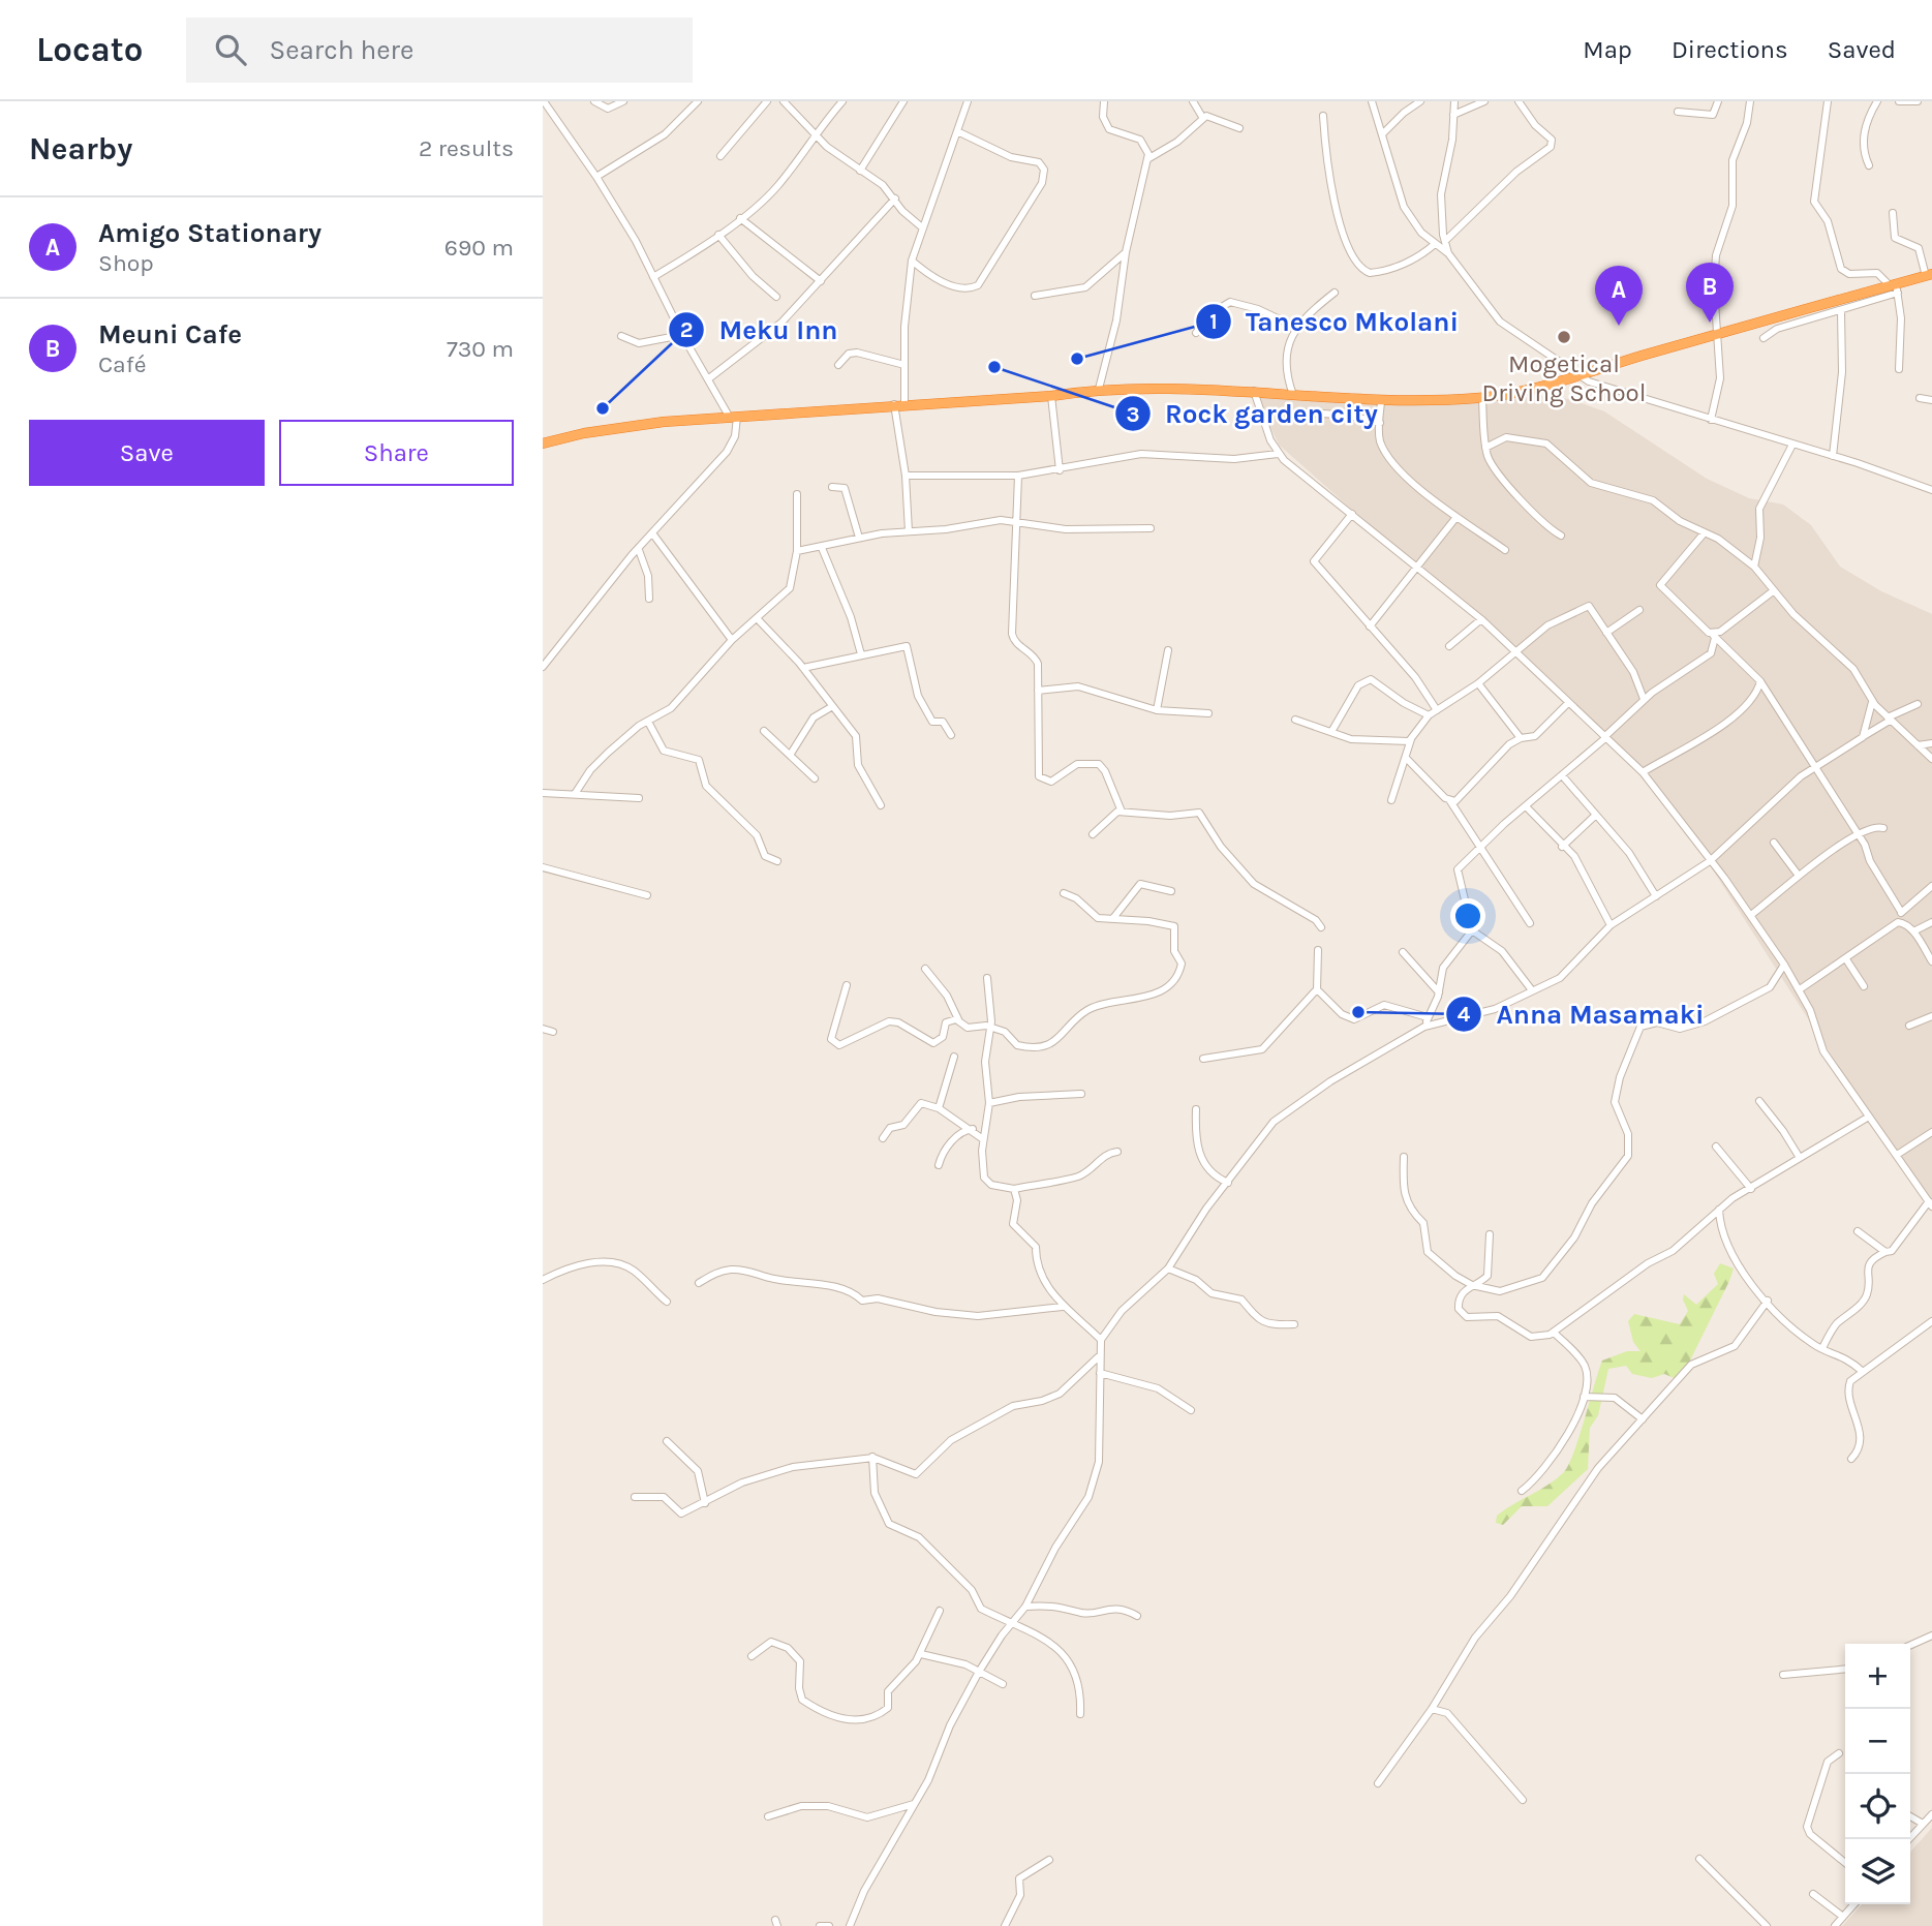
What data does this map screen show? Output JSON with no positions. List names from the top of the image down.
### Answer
{
  "places": [
    "Mogetical Driving School",
    "Tanesco Mkolani",
    "Rock garden city",
    "Meku Inn",
    "Anna Masamaki"
  ],
  "page": {
    "header": "Locato",
    "search": "Search here",
    "nav": ["Map", "Directions", "Saved"],
    "heading": ["Nearby", "2 results"],
    "list": [
      {
        "mark": "A",
        "name": "Amigo Stationary",
        "note": "Shop",
        "value": "690 m"
      },
      {
        "mark": "B",
        "name": "Meuni Cafe",
        "note": "Café",
        "value": "730 m"
      }
    ],
    "pins": ["B", "A"],
    "buttons": ["Save", "Share"],
    "map_buttons": ["+", "−"]
  }
}
